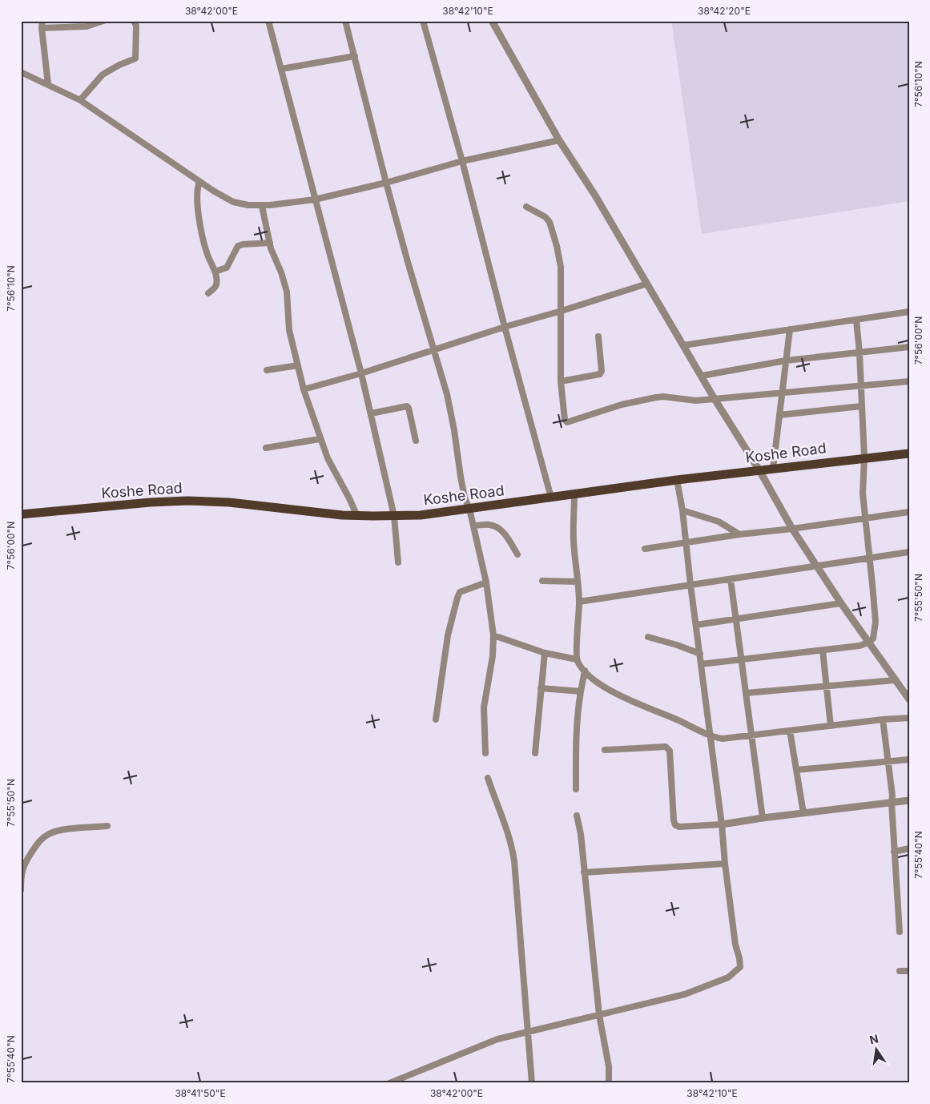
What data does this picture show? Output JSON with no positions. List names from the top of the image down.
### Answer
{
  "streets": {
    "main road": ["Koshe Road"]
  },
  "north": "top",
  "coordinates": [
    "38°42'00\"E",
    "38°42'10\"E",
    "38°42'20\"E",
    "7°56'10\"N",
    "7°56'00\"N",
    "7°55'50\"N",
    "7°55'40\"N",
    "38°41'50\"E"
  ]
}
